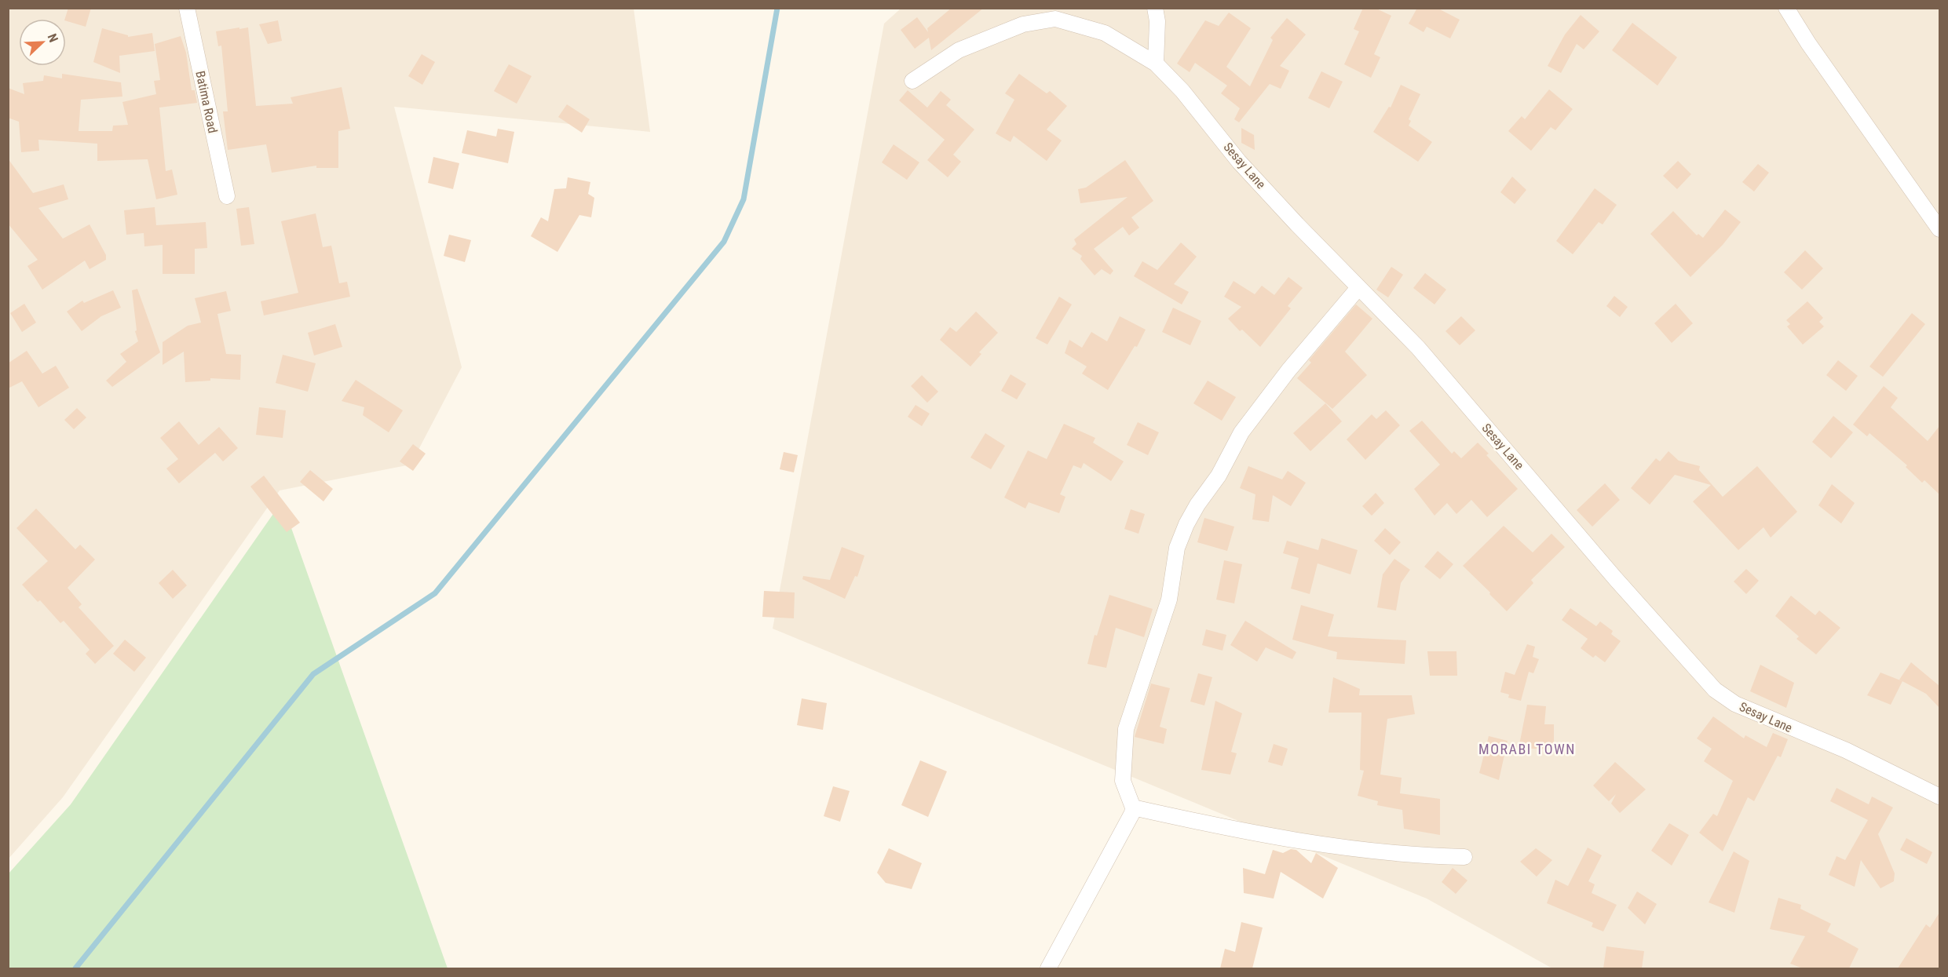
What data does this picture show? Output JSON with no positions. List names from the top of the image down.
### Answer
{
  "streets": {
    "street": ["Batima Road", "Sesay Lane"]
  },
  "districts": ["MORABI TOWN"],
  "north": "top right"
}
